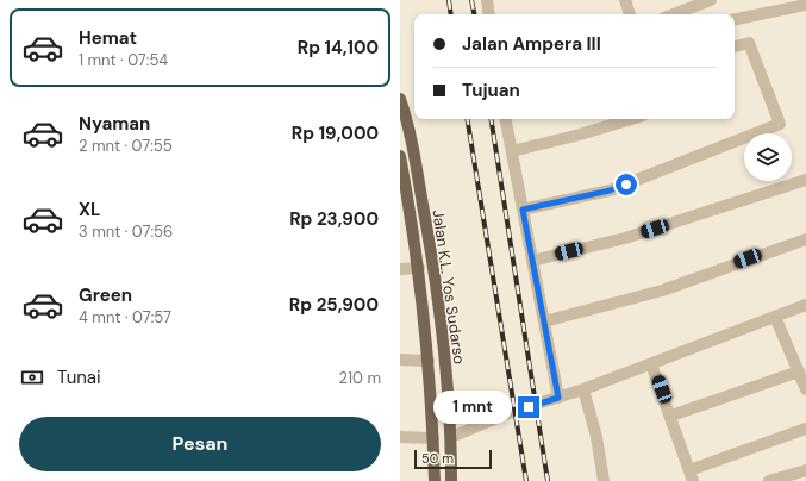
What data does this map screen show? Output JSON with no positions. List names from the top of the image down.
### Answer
{
  "streets": {
    "main road": ["Jalan K.L. Yos Sudarso"]
  },
  "scale_bar": "50 m",
  "page": {
    "list": [
      {
        "name": "Hemat",
        "note": "1 mnt · 07:54",
        "value": "Rp 14,100"
      },
      {
        "name": "Nyaman",
        "note": "2 mnt · 07:55",
        "value": "Rp 19,000"
      },
      {
        "name": "XL",
        "note": "3 mnt · 07:56",
        "value": "Rp 23,900"
      },
      {
        "name": "Green",
        "note": "4 mnt · 07:57",
        "value": "Rp 25,900"
      }
    ],
    "banner": ["Jalan Ampera III", "Tujuan"],
    "pay": ["Tunai", "210 m"],
    "bubble": "1 mnt",
    "buttons": "Pesan",
    "scale": "50 m"
  }
}
